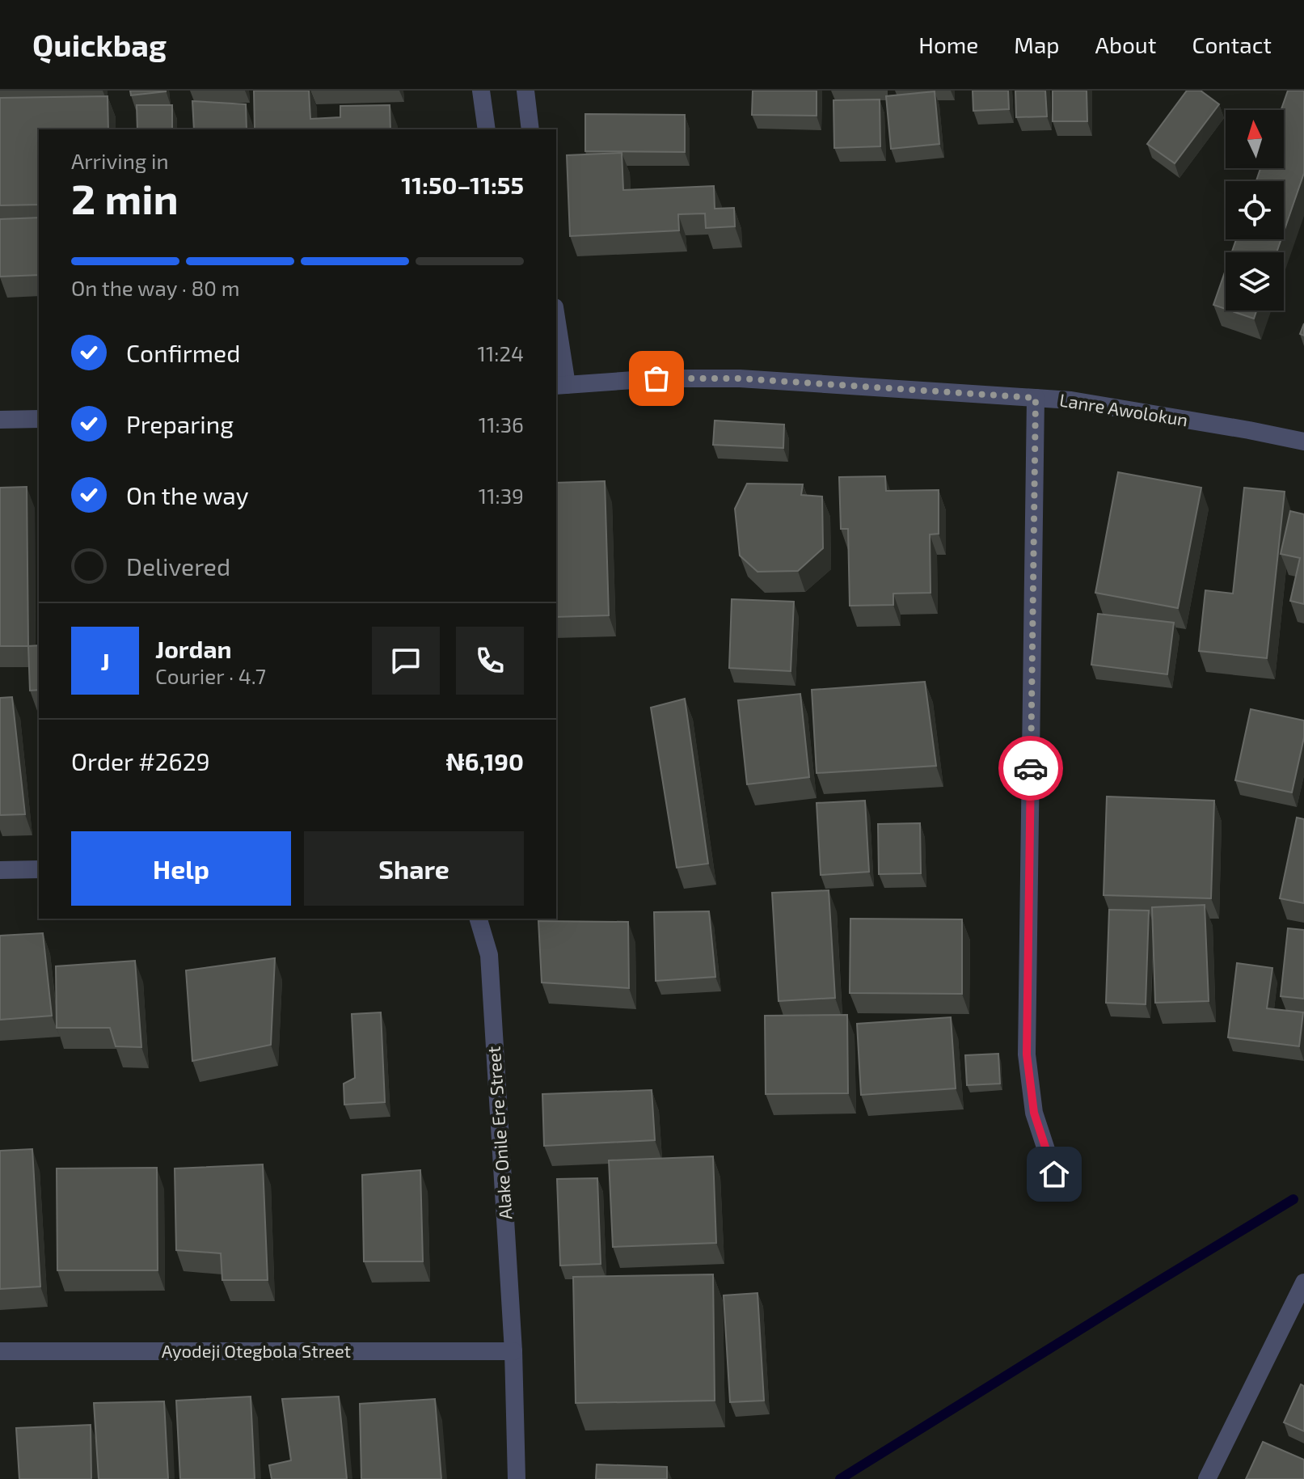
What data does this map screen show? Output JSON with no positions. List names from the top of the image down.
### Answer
{
  "streets": {
    "street": ["Lanre Awolokun", "Alake Onile Ere Street", "Ayodeji Otegbola Street"]
  },
  "crossings": [
    ["Alake Onile Ere Street", "Ayodeji Otegbola Street"]
  ],
  "north": "top",
  "page": {
    "header": "Quickbag",
    "nav": [
      "Home",
      "Map",
      "About",
      "Contact"
    ],
    "heading": ["2 min", "Arriving in", "11:50–11:55"],
    "panel": [
      "Jordan",
      "Courier · 4.7",
      "Order #2629",
      "₦6,190"
    ],
    "bar": "On the way · 80 m",
    "list": [
      ["Confirmed", "11:24"],
      ["Preparing", "11:36"],
      ["On the way", "11:39"],
      "Delivered"
    ],
    "round": "J",
    "buttons": ["Help", "Share"]
  }
}
